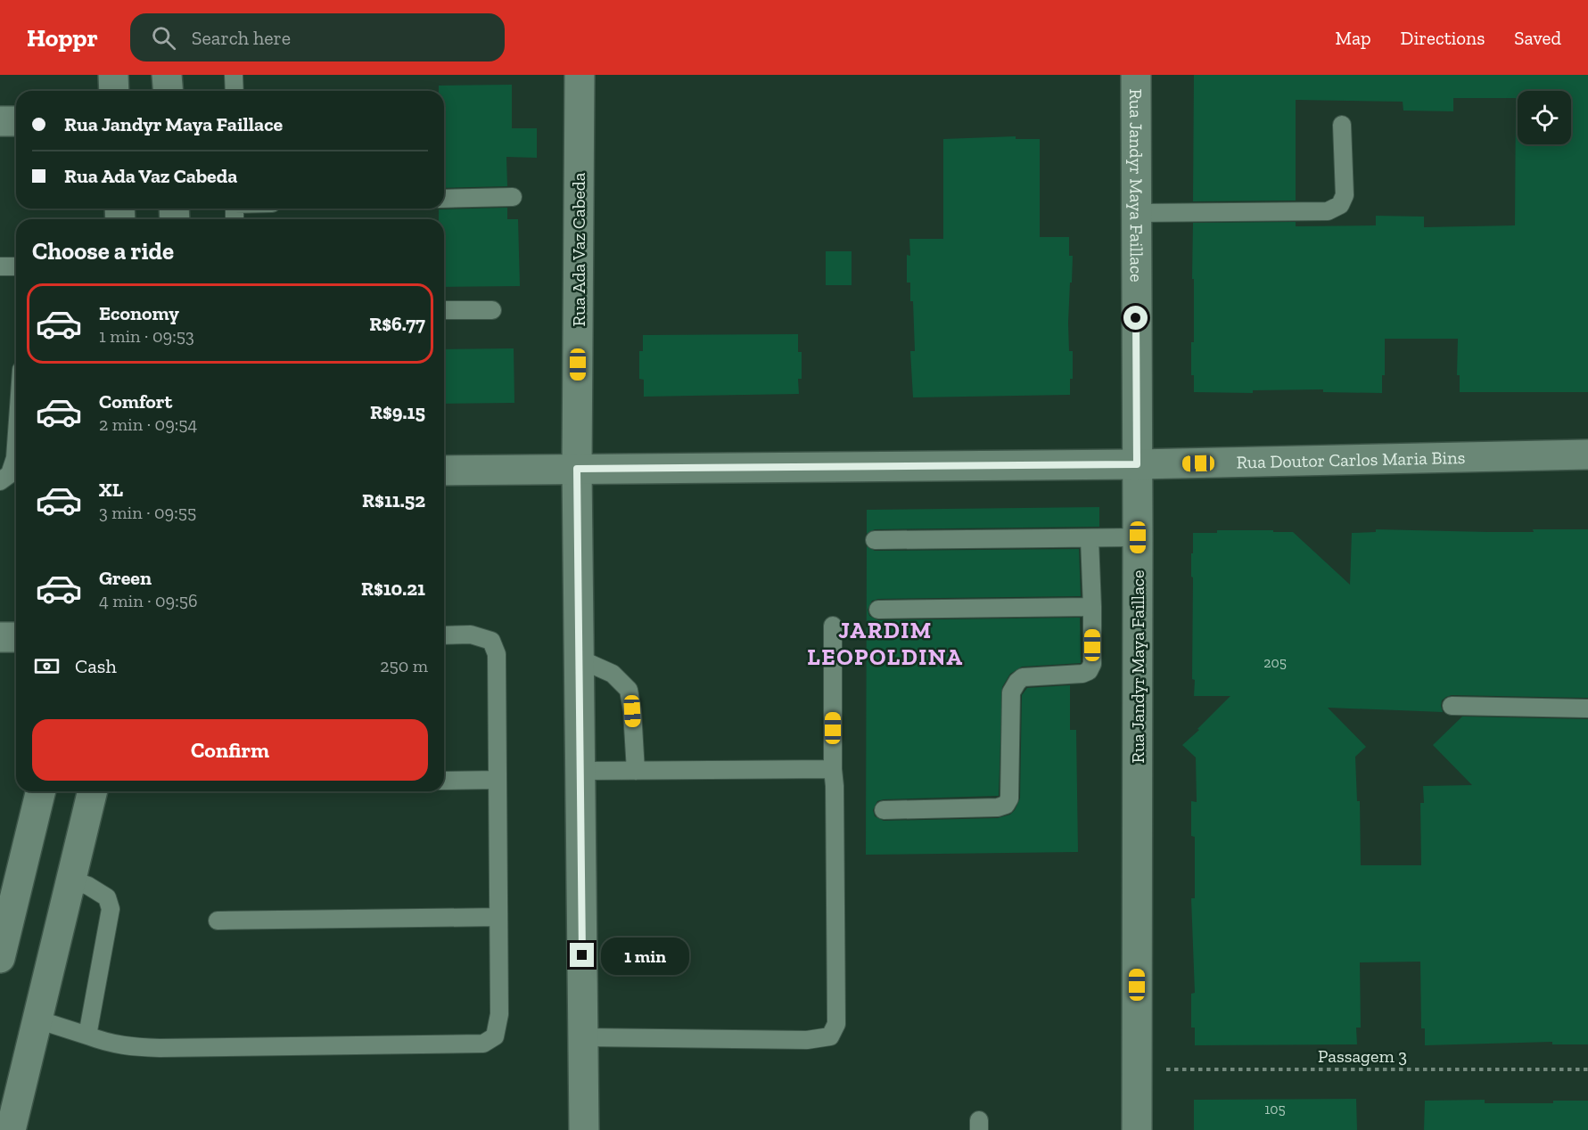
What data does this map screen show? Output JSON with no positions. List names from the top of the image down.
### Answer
{
  "streets": {
    "street": ["Rua Jandyr Maya Faillace", "Rua Ada Vaz Cabeda", "Rua Doutor Carlos Maria Bins"],
    "path": ["Passagem 3"]
  },
  "crossings": [
    ["Rua Jandyr Maya Faillace", "Rua Doutor Carlos Maria Bins"],
    ["Rua Jandyr Maya Faillace", "Passagem 3"],
    ["Rua Ada Vaz Cabeda", "Rua Doutor Carlos Maria Bins"]
  ],
  "districts": ["JARDIM LEOPOLDINA"],
  "house_numbers": ["205", "105"],
  "page": {
    "header": "Hoppr",
    "search": "Search here",
    "nav": ["Map", "Directions", "Saved"],
    "banner": ["Rua Jandyr Maya Faillace", "Rua Ada Vaz Cabeda"],
    "heading": "Choose a ride",
    "list": [
      {
        "name": "Economy",
        "note": "1 min · 09:53",
        "value": "R$6.77"
      },
      {
        "name": "Comfort",
        "note": "2 min · 09:54",
        "value": "R$9.15"
      },
      {
        "name": "XL",
        "note": "3 min · 09:55",
        "value": "R$11.52"
      },
      {
        "name": "Green",
        "note": "4 min · 09:56",
        "value": "R$10.21"
      }
    ],
    "pay": ["Cash", "250 m"],
    "buttons": "Confirm",
    "bubble": "1 min"
  }
}
